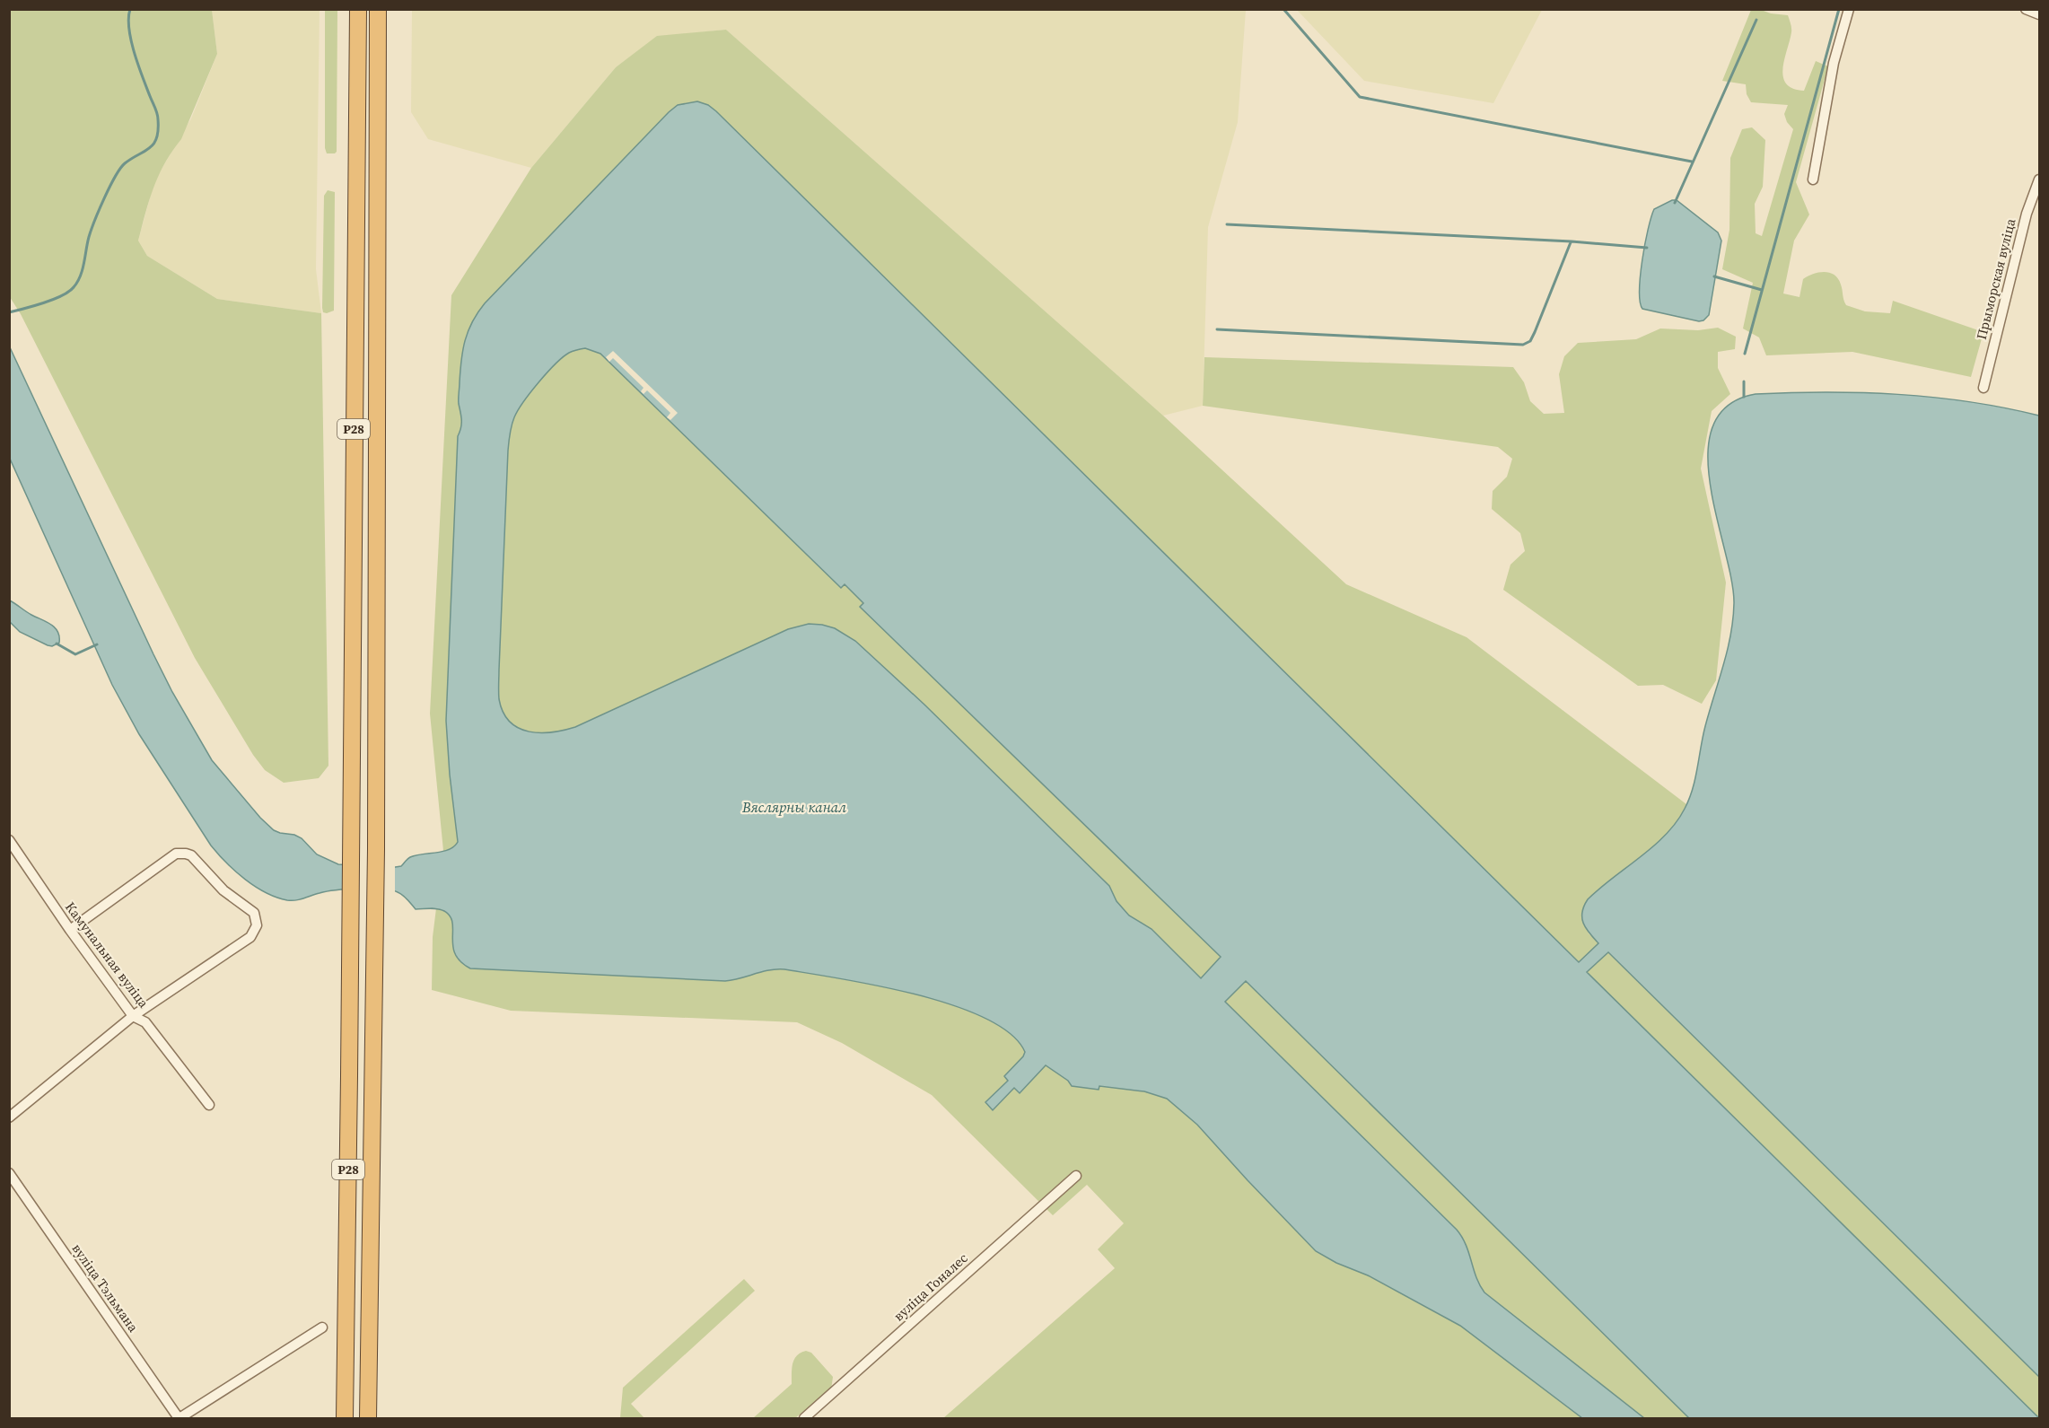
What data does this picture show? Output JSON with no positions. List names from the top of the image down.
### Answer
{
  "streets": {
    "highway": ["Р28"],
    "street": [
      "Прыморская вуліца",
      "Камунальная вуліца",
      "вуліца Гоналес",
      "вуліца Тэльмана"
    ]
  },
  "water": ["Вяслярны канал"]
}
